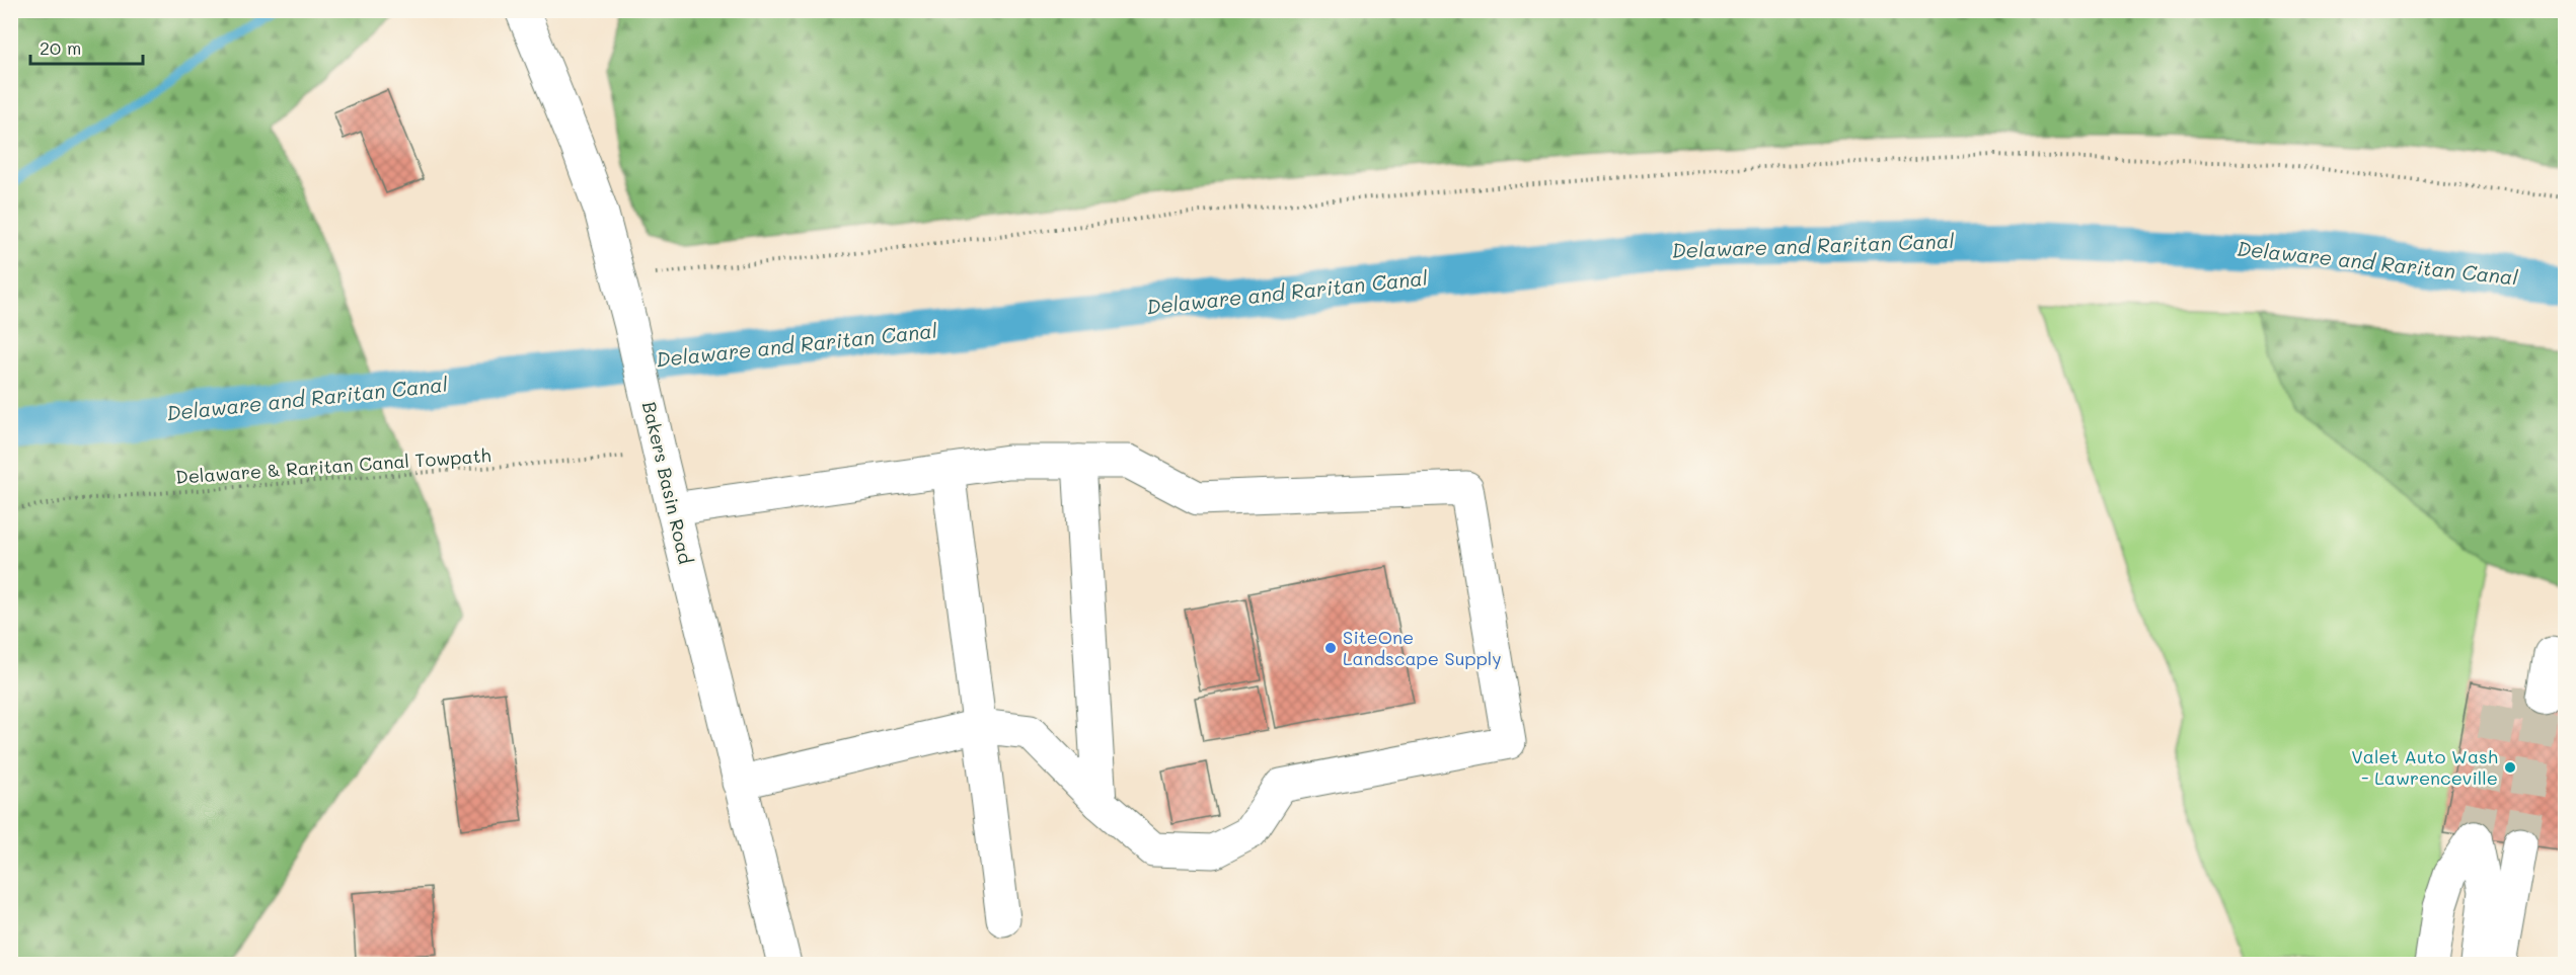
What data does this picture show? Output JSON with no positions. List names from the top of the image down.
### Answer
{
  "streets": {
    "main road": ["Bakers Basin Road"],
    "path": ["Delaware & Raritan Canal Towpath"]
  },
  "crossings": [
    ["Delaware & Raritan Canal Towpath", "Bakers Basin Road"]
  ],
  "water": ["Delaware and Raritan Canal"],
  "places": ["SiteOne Landscape Supply", "Valet Auto Wash - Lawrenceville"],
  "scale_bar": "20 m"
}
